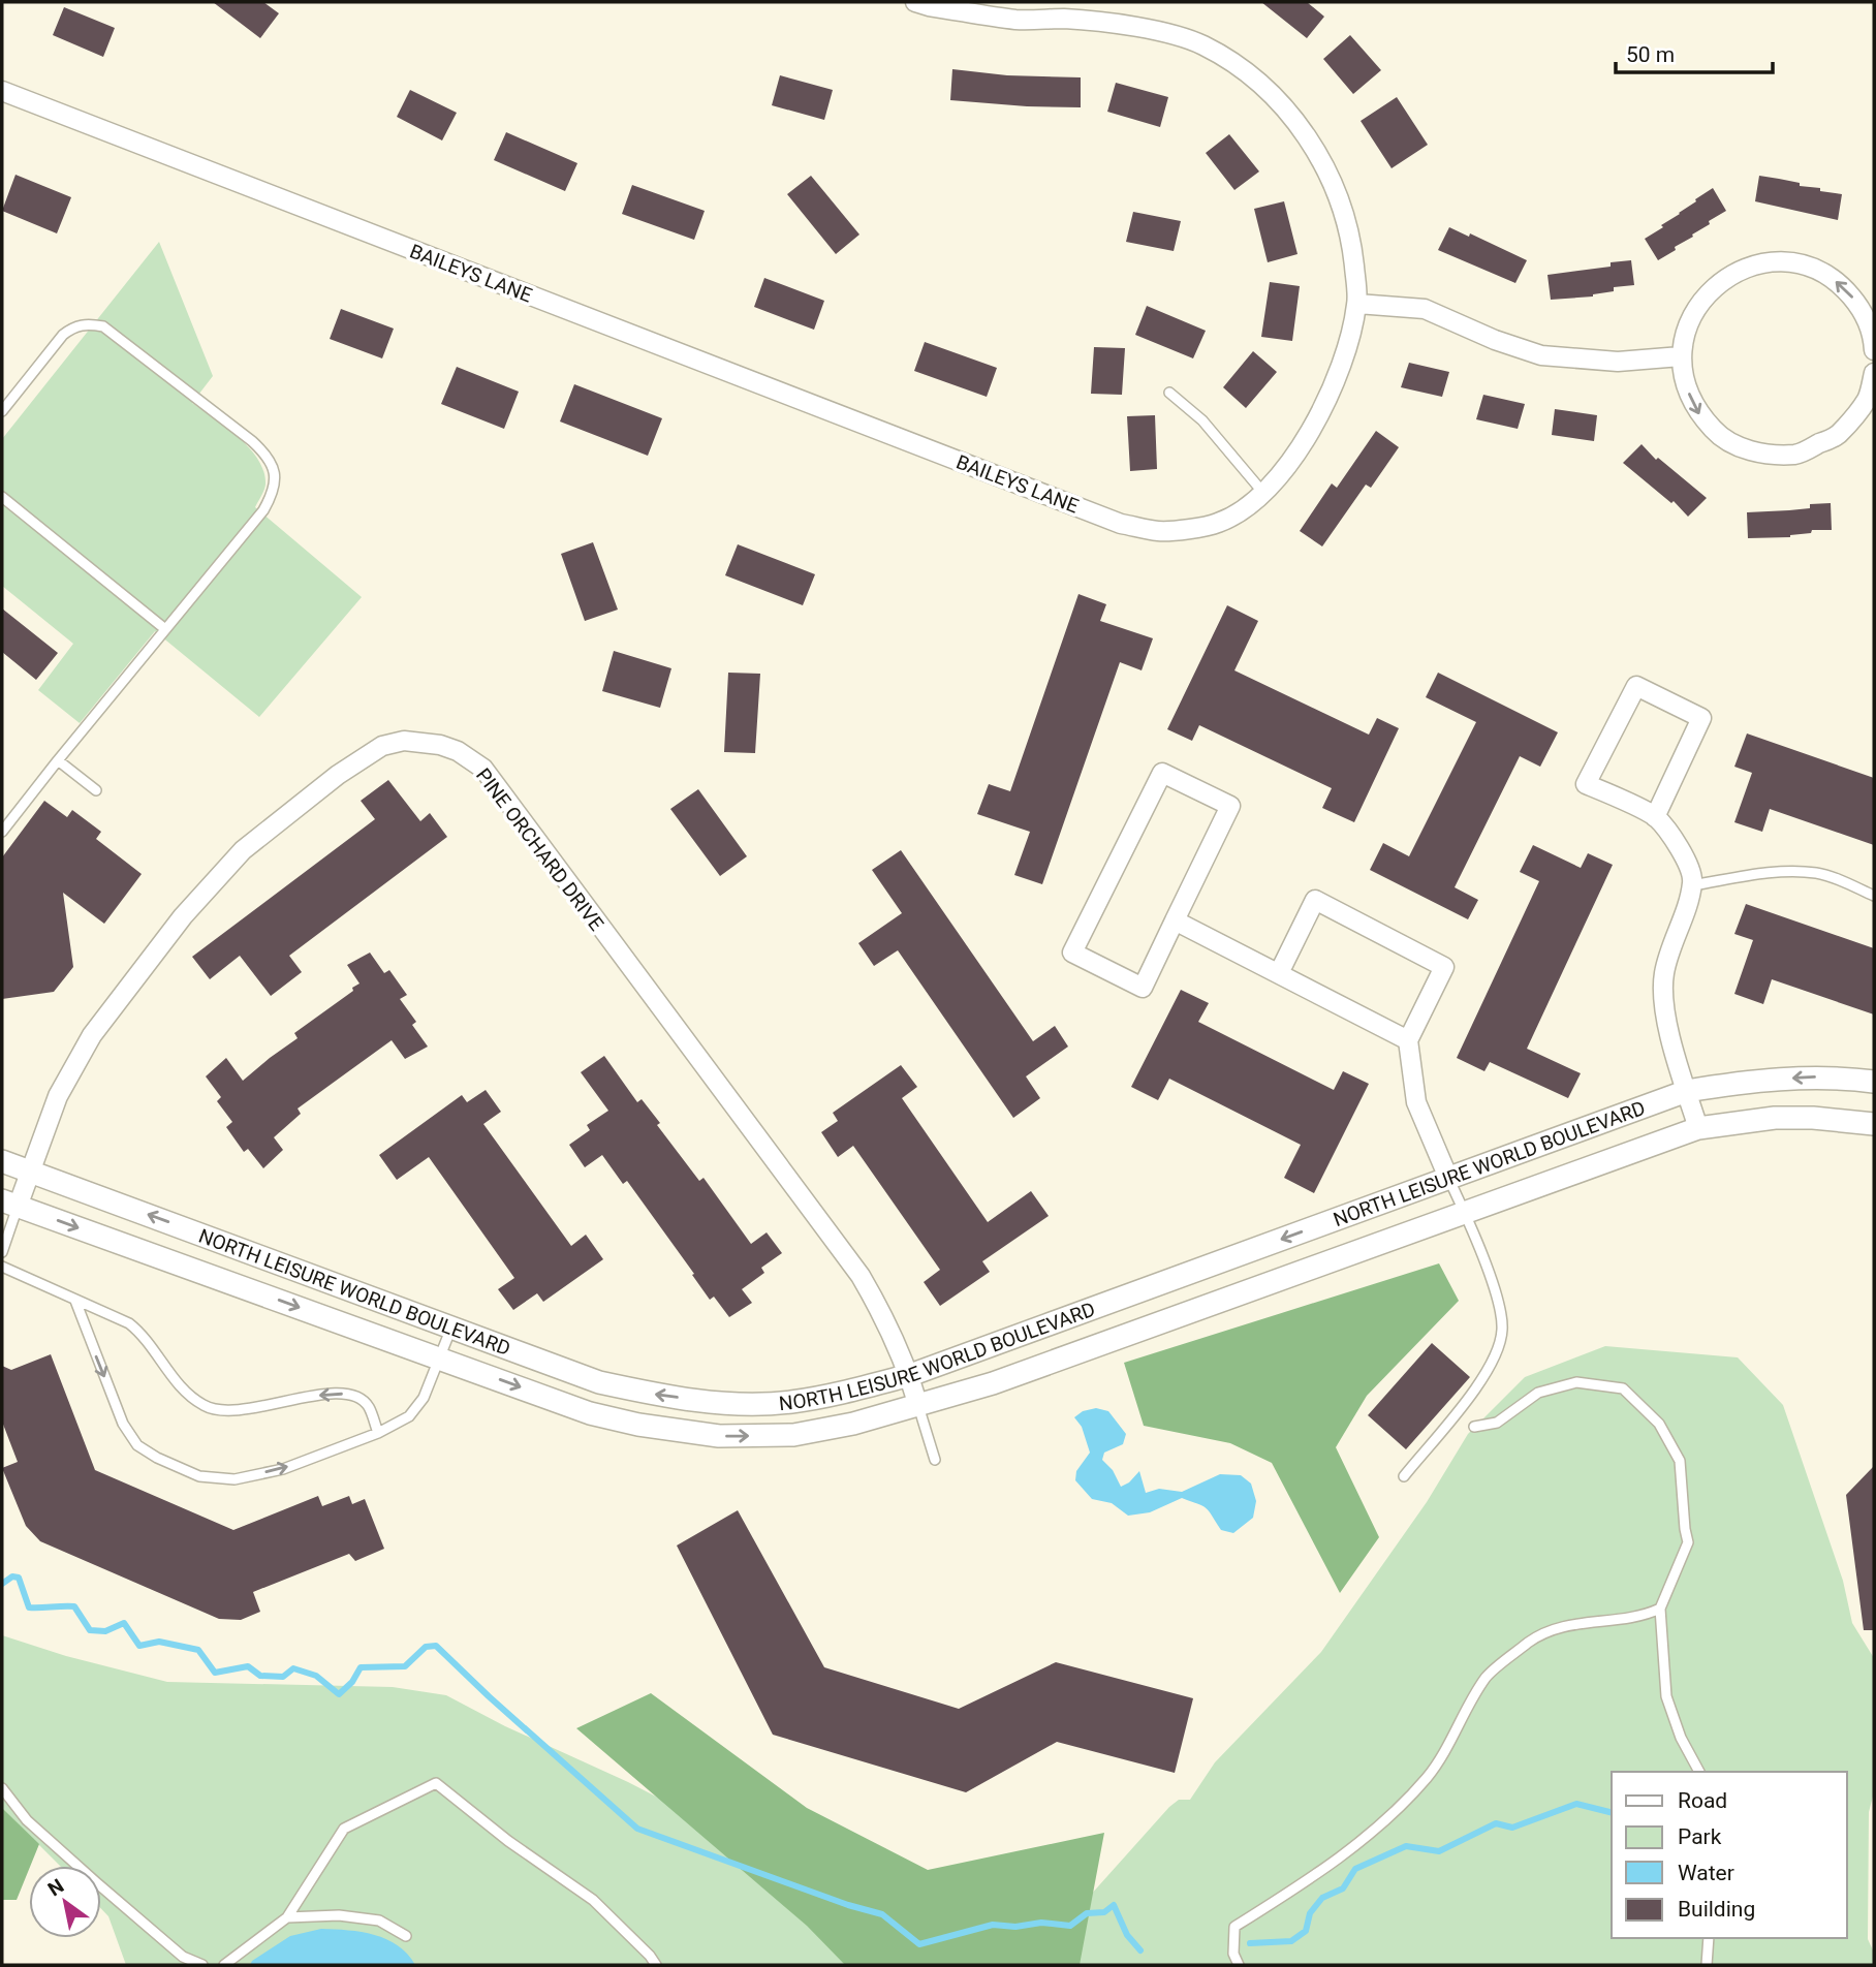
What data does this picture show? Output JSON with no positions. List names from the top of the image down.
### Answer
{
  "streets": {
    "street": ["BAILEYS LANE", "PINE ORCHARD DRIVE", "NORTH LEISURE WORLD BOULEVARD"]
  },
  "crossings": [
    ["PINE ORCHARD DRIVE", "NORTH LEISURE WORLD BOULEVARD"]
  ],
  "legend": [
    "Road",
    "Park",
    "Water",
    "Building"
  ],
  "scale_bar": "50 m",
  "north": "top left"
}
